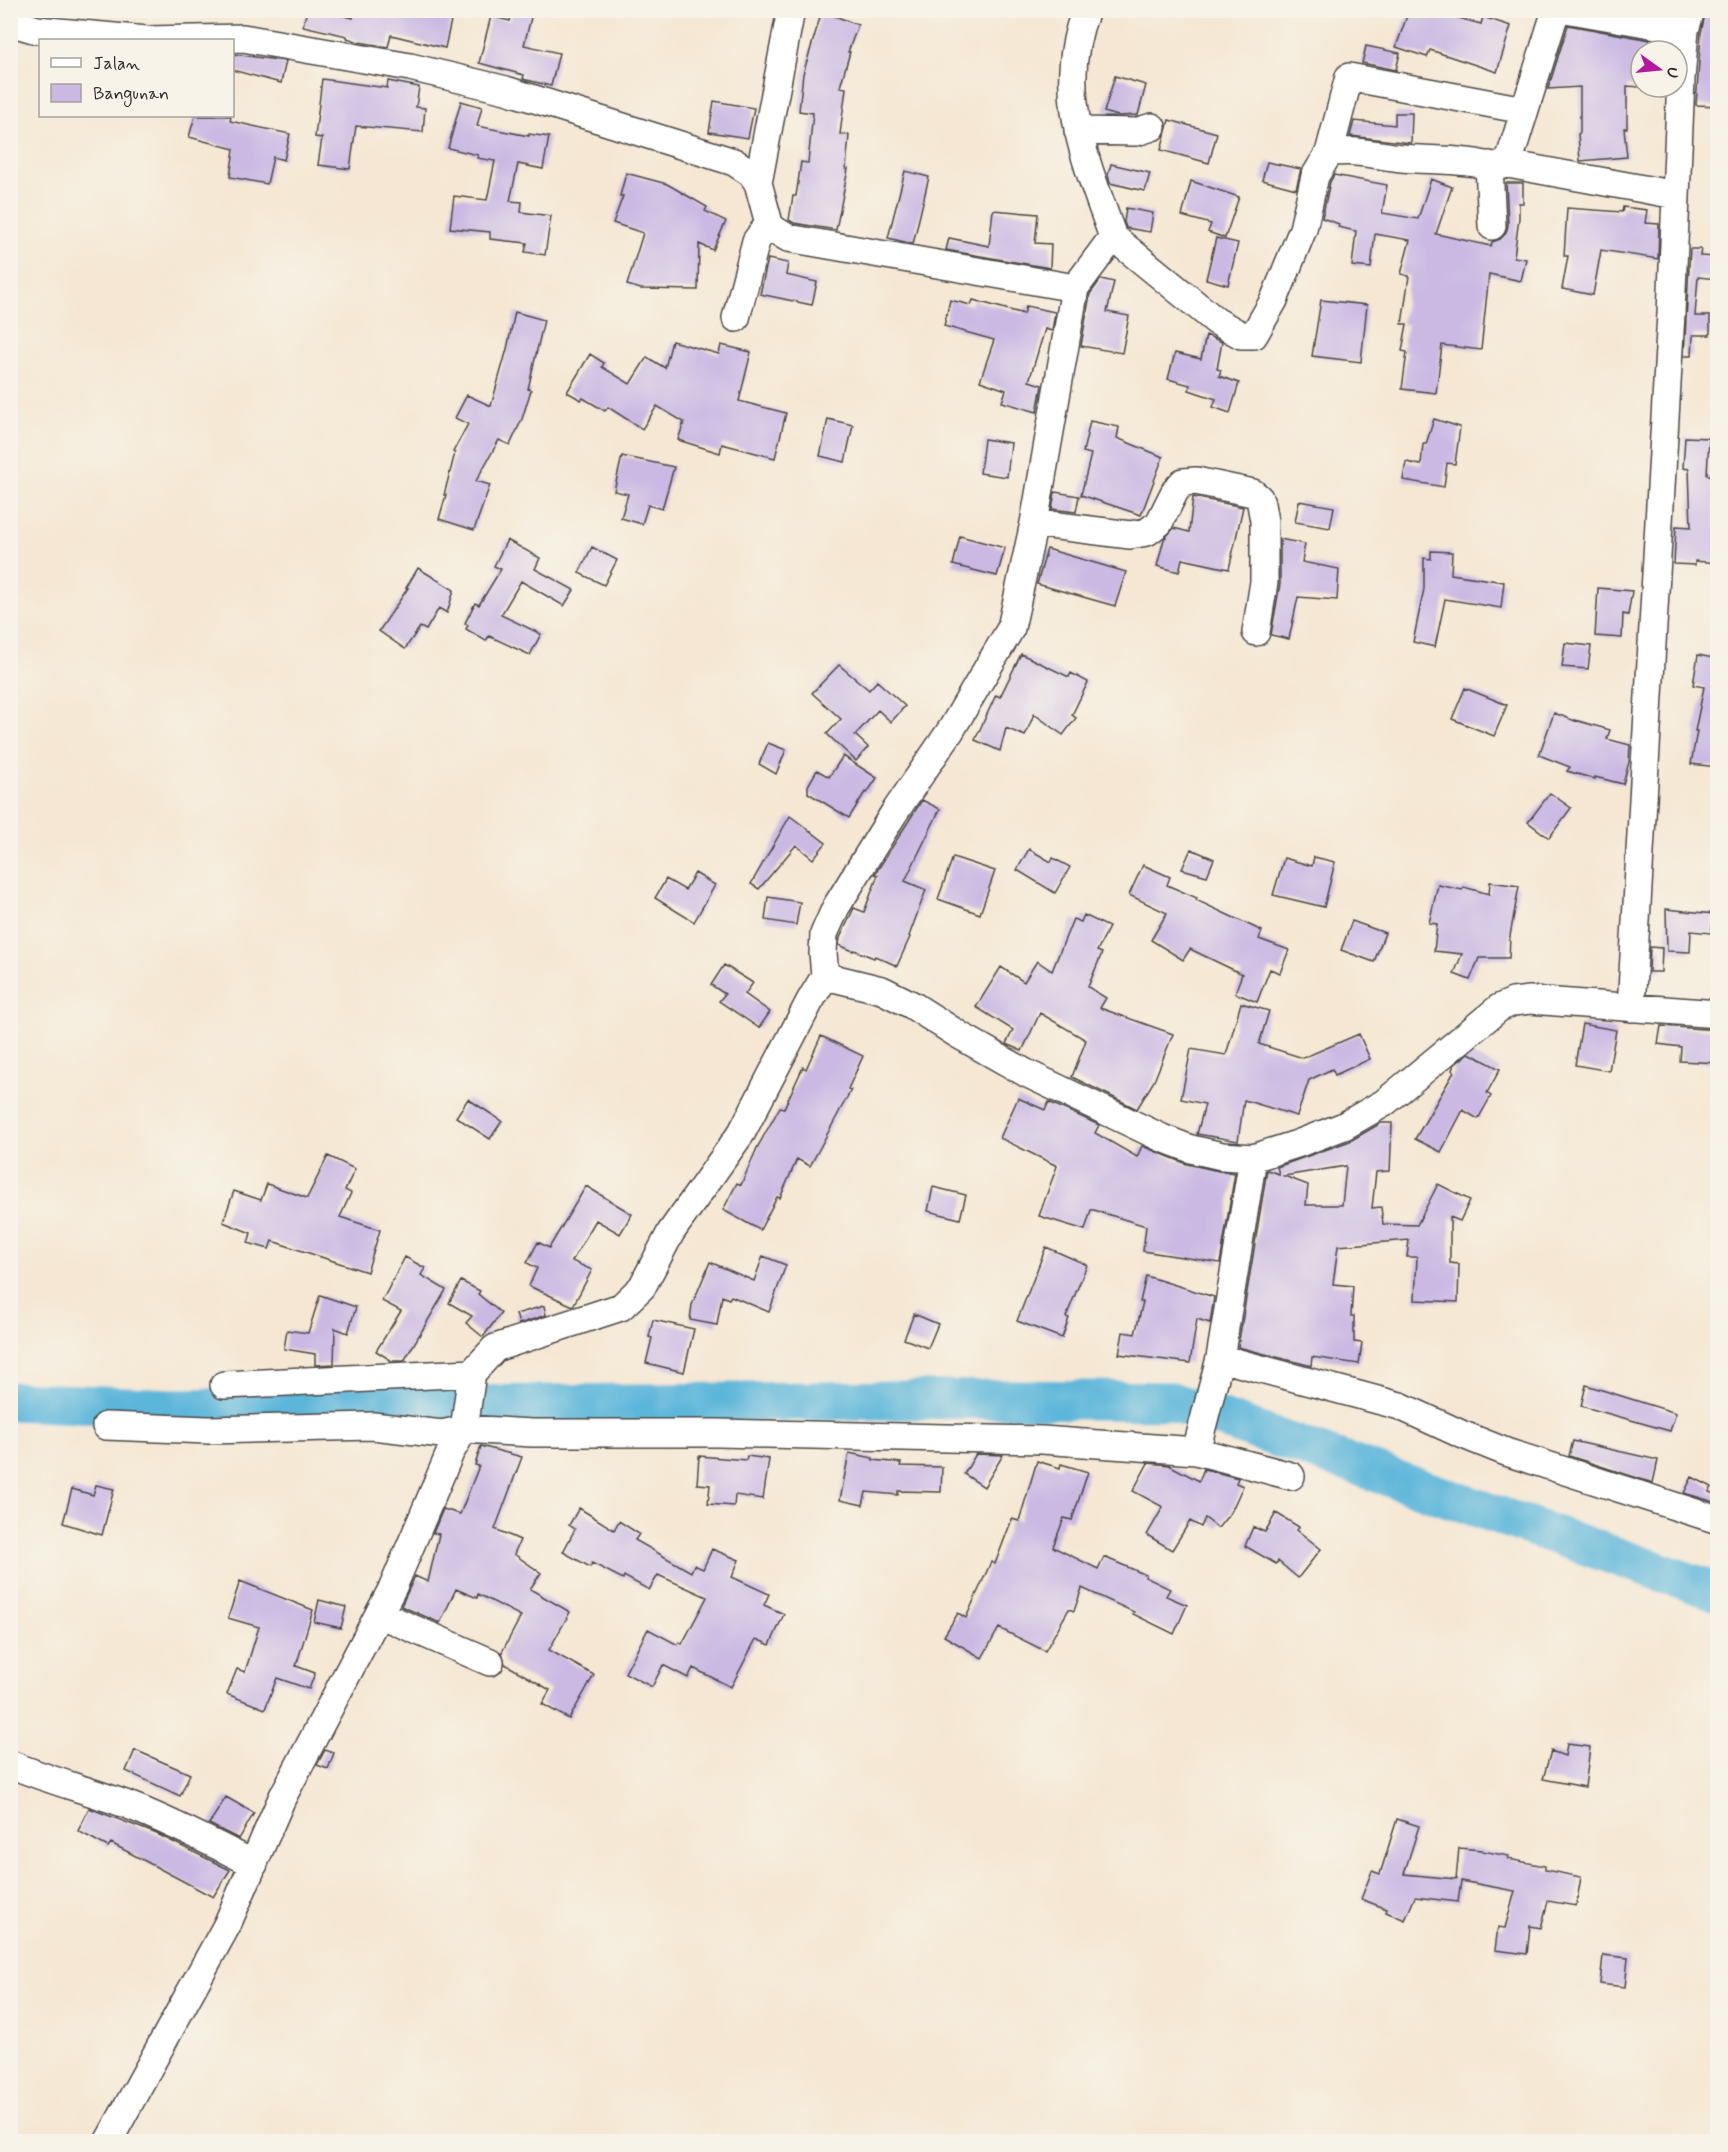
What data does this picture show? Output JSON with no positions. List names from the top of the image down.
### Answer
{
  "legend": ["Jalan", "Bangunan"],
  "north": "right"
}
